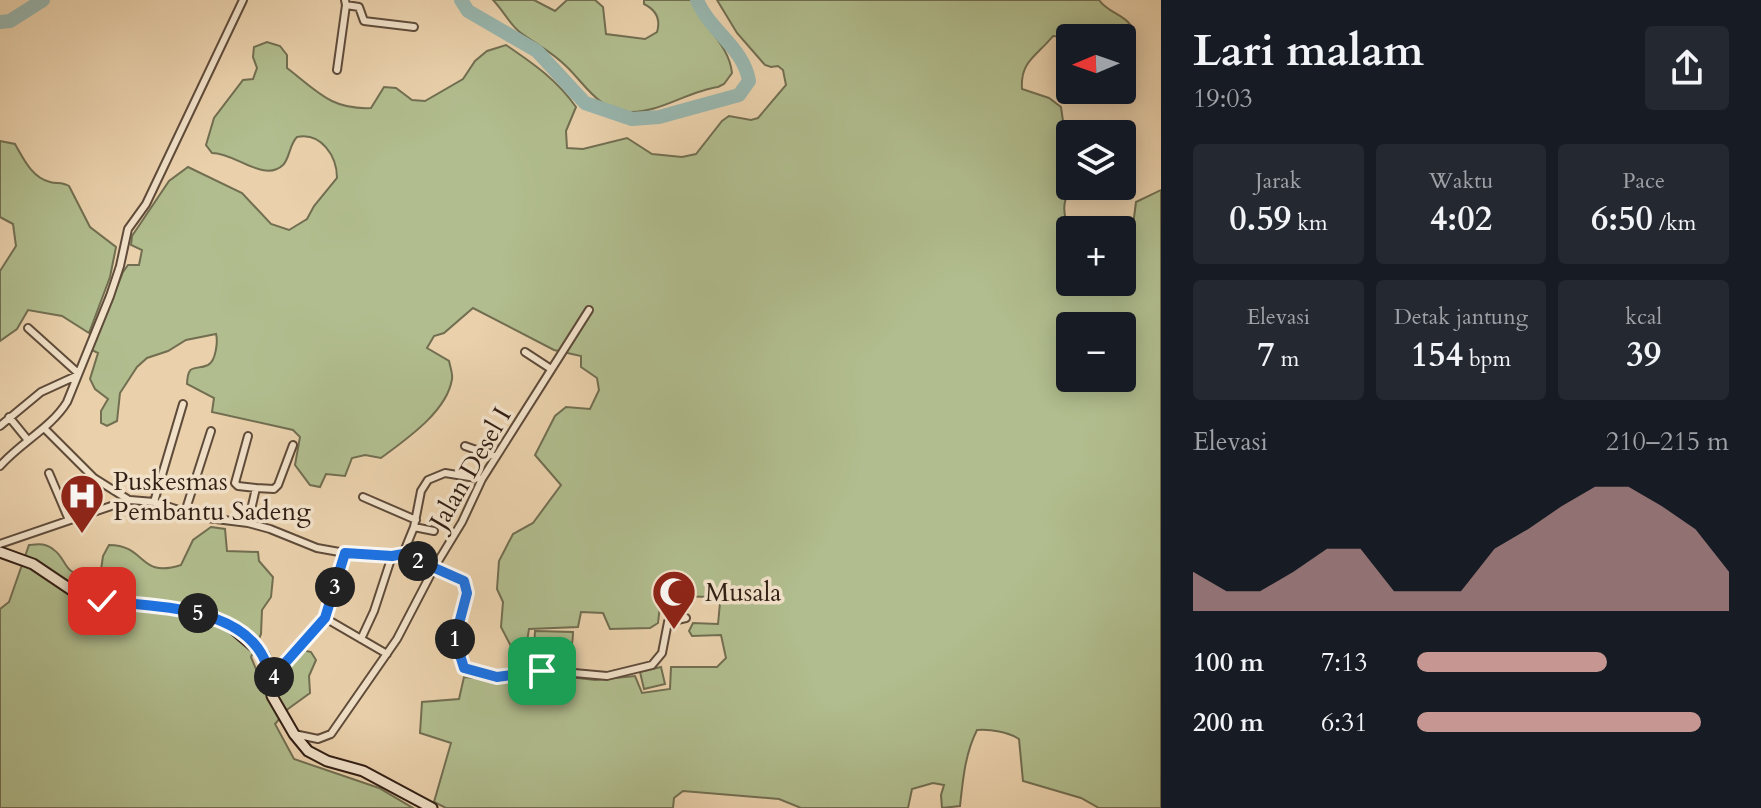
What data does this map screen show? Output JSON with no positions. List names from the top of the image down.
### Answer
{
  "streets": {
    "street": ["Jalan Desel I"]
  },
  "places": {
    "hospital": ["Puskesmas Pembantu Sadeng"],
    "mosque": ["Musala"]
  },
  "north": "left",
  "page": {
    "heading": ["Lari malam", "19:03"],
    "map_buttons": ["+", "−"],
    "stats": [
      ["Jarak", "0.59 km"],
      ["Waktu", "4:02"],
      ["Pace", "6:50 /km"],
      ["Elevasi", "7 m"],
      ["Detak jantung", "154 bpm"],
      ["kcal", "39"]
    ],
    "chart": ["Elevasi", "210–215 m"],
    "pins": [
      "2",
      "3",
      "5",
      "1",
      "4"
    ],
    "list": [
      {
        "name": "100 m",
        "note": "7:13"
      },
      {
        "name": "200 m",
        "note": "6:31"
      }
    ]
  }
}
